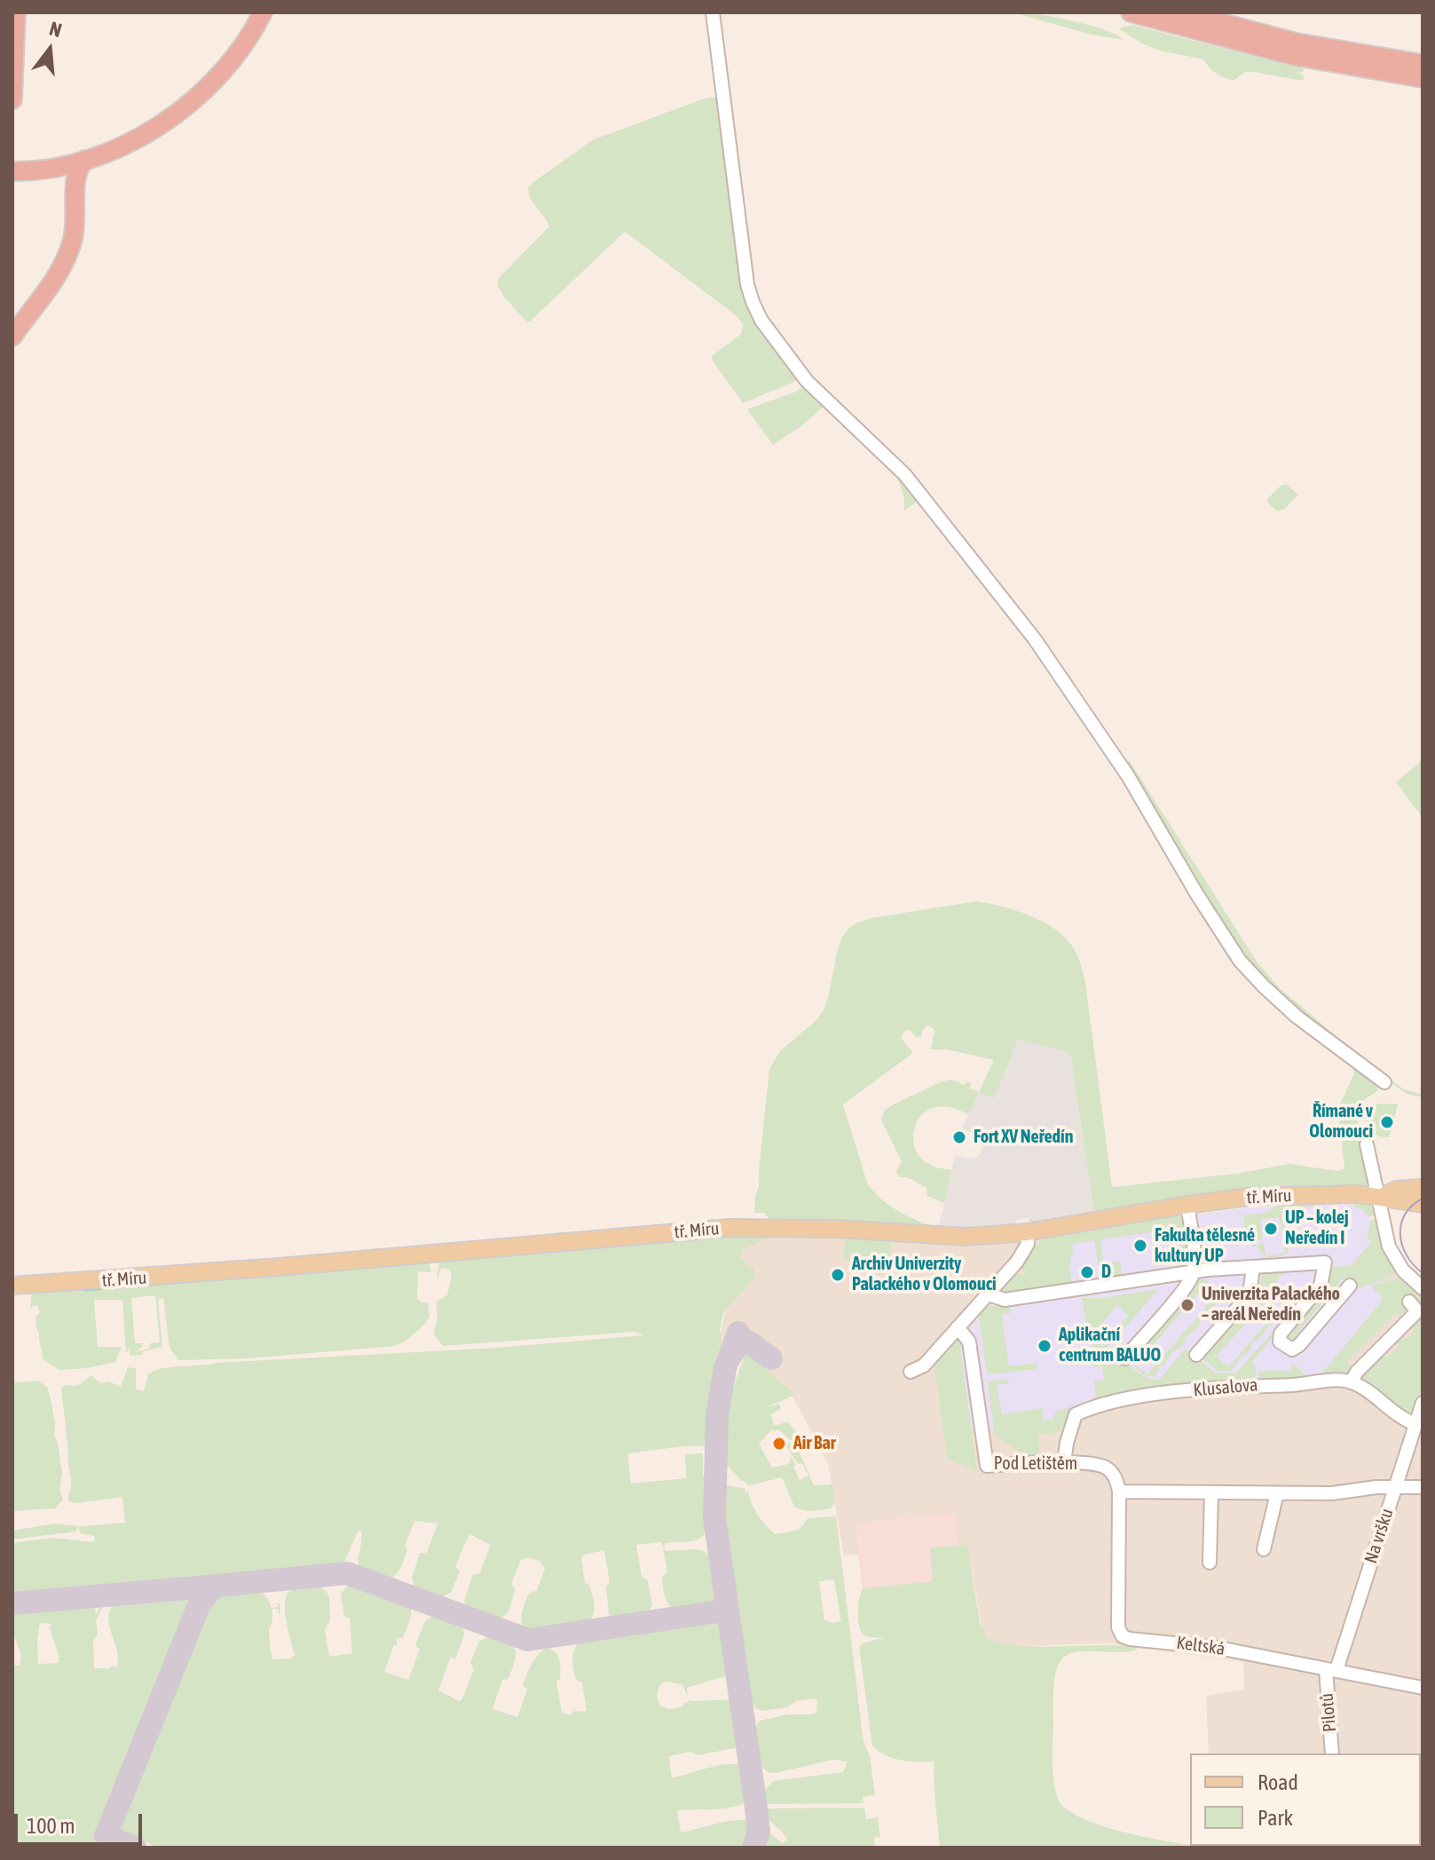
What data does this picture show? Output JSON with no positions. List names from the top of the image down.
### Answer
{
  "streets": {
    "main road": ["tř. Míru"],
    "street": [
      "Klusalova",
      "Pod Letištěm",
      "Na vršku",
      "Keltská",
      "Pilotů"
    ]
  },
  "crossings": [
    ["Klusalova", "Pod Letištěm"],
    ["Pod Letištěm", "Keltská"],
    ["Na vršku", "Keltská"],
    ["Na vršku", "Pilotů"],
    ["Keltská", "Pilotů"]
  ],
  "places": [
    "Římané v Olomouci",
    "Fort XV Neředín",
    "UP – kolej Neředín I",
    "Fakulta tělesné kultury UP",
    "D",
    "Archiv Univerzity Palackého v Olomouci",
    "Univerzita Palackého – areál Neředín",
    "Aplikační centrum BALUO",
    "Air Bar"
  ],
  "legend": ["Road", "Park"],
  "scale_bar": "100 m",
  "north": "top"
}
